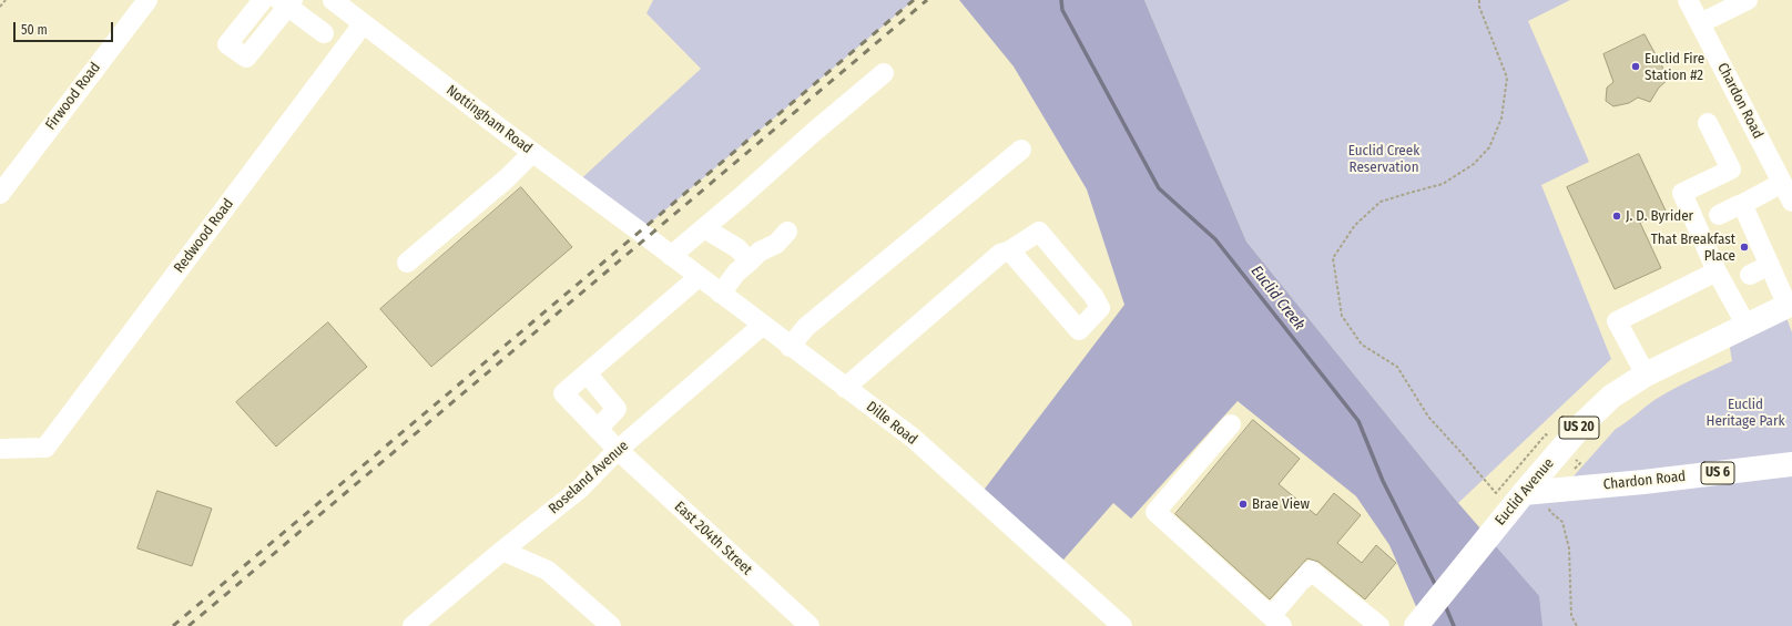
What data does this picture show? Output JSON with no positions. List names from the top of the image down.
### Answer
{
  "streets": {
    "main road": [
      "Chardon Road",
      "US 20",
      "US 6",
      "Euclid Avenue"
    ],
    "street": [
      "Firwood Road",
      "Nottingham Road",
      "Redwood Road",
      "Dille Road",
      "Roseland Avenue",
      "East 204th Street"
    ]
  },
  "crossings": [
    ["Chardon Road", "Euclid Avenue"],
    ["Nottingham Road", "Redwood Road"],
    ["Nottingham Road", "Dille Road"],
    ["Dille Road", "Roseland Avenue"],
    ["Roseland Avenue", "East 204th Street"]
  ],
  "water": ["Euclid Creek"],
  "parks": ["Euclid Creek Reservation", "Euclid Heritage Park"],
  "places": [
    "Euclid Fire Station #2",
    "J. D. Byrider",
    "That Breakfast Place",
    "Brae View"
  ],
  "scale_bar": "50 m"
}
